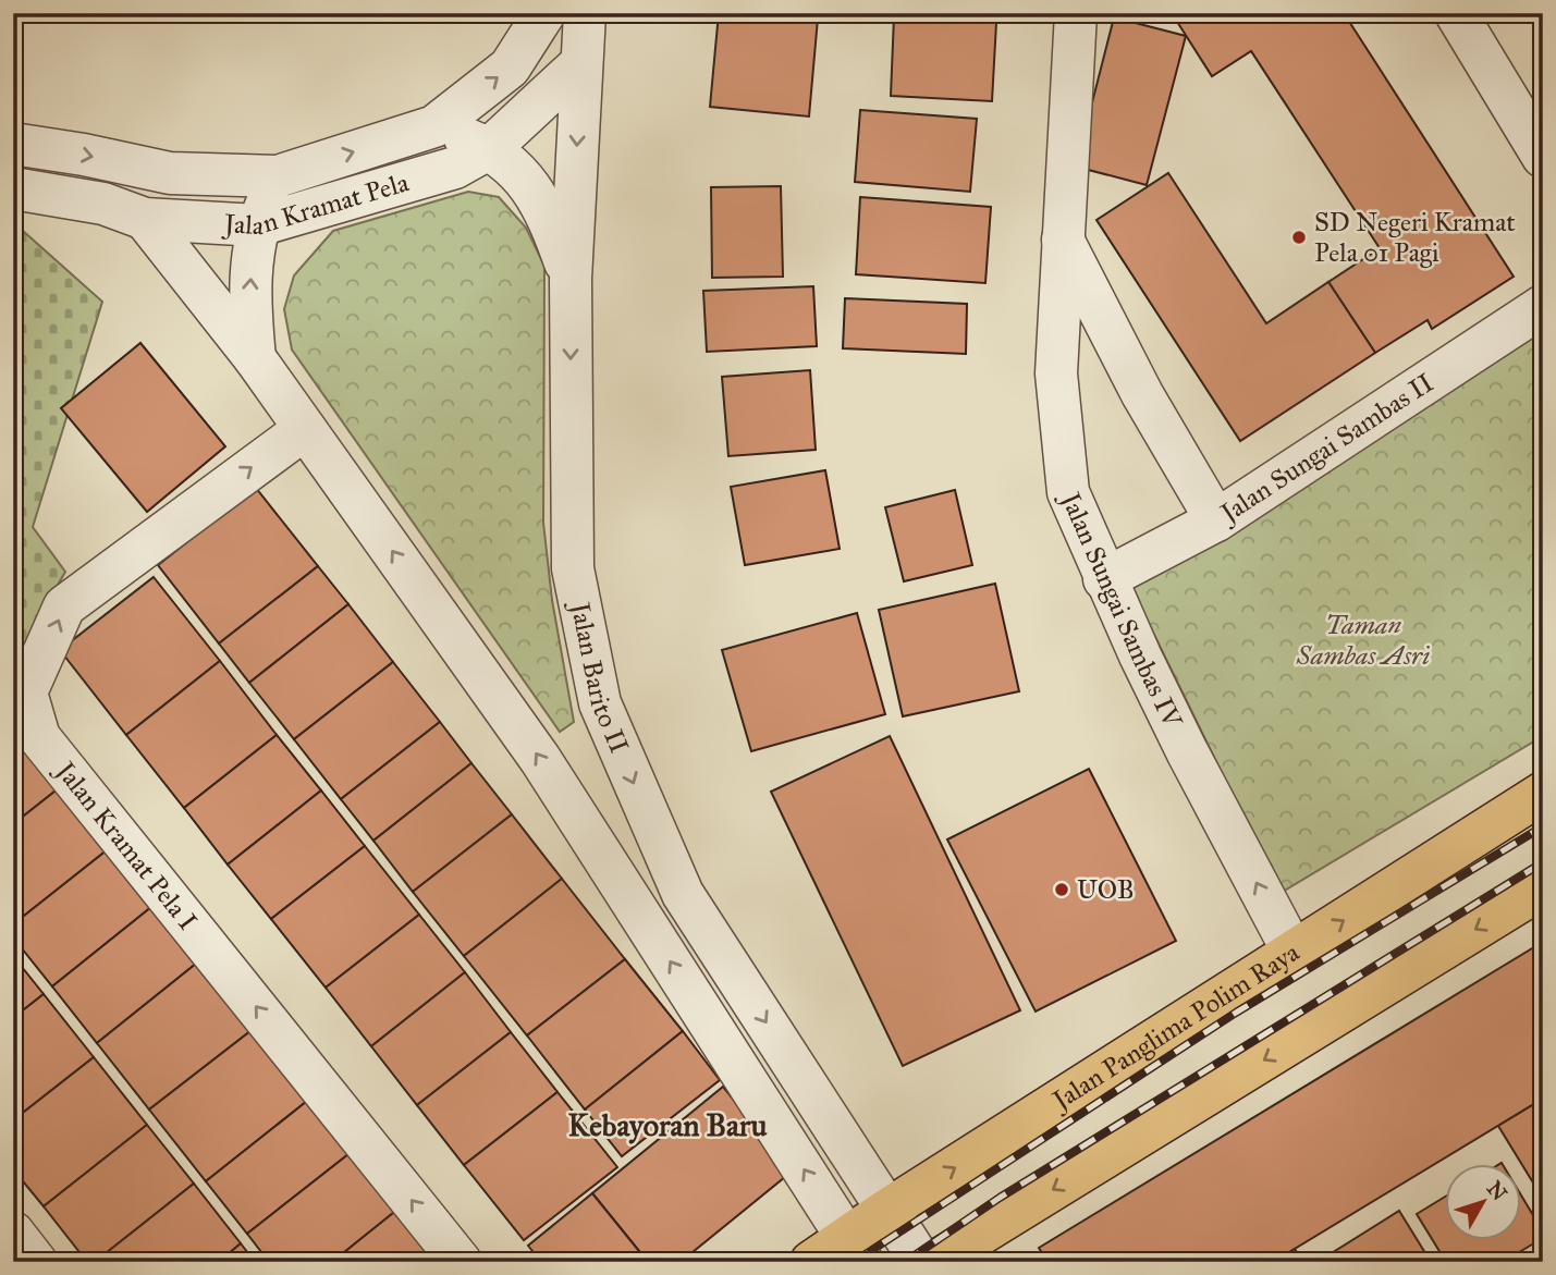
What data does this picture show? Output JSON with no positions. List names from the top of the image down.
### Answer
{
  "streets": {
    "main road": ["Jalan Panglima Polim Raya"],
    "street": [
      "Jalan Kramat Pela",
      "Jalan Sungai Sambas II",
      "Jalan Sungai Sambas IV",
      "Jalan Barito II",
      "Jalan Kramat Pela I"
    ]
  },
  "crossings": [
    ["Jalan Kramat Pela", "Jalan Barito II"],
    ["Jalan Sungai Sambas II", "Jalan Sungai Sambas IV"],
    ["Jalan Sungai Sambas IV", "Jalan Panglima Polim Raya"],
    ["Jalan Barito II", "Jalan Panglima Polim Raya"]
  ],
  "one_way": ["Jalan Sungai Sambas IV"],
  "districts": ["Kebayoran Baru"],
  "parks": ["Taman Sambas Asri"],
  "places": ["SD Negeri Kramat Pela 01 Pagi", "UOB"],
  "north": "top right"
}
